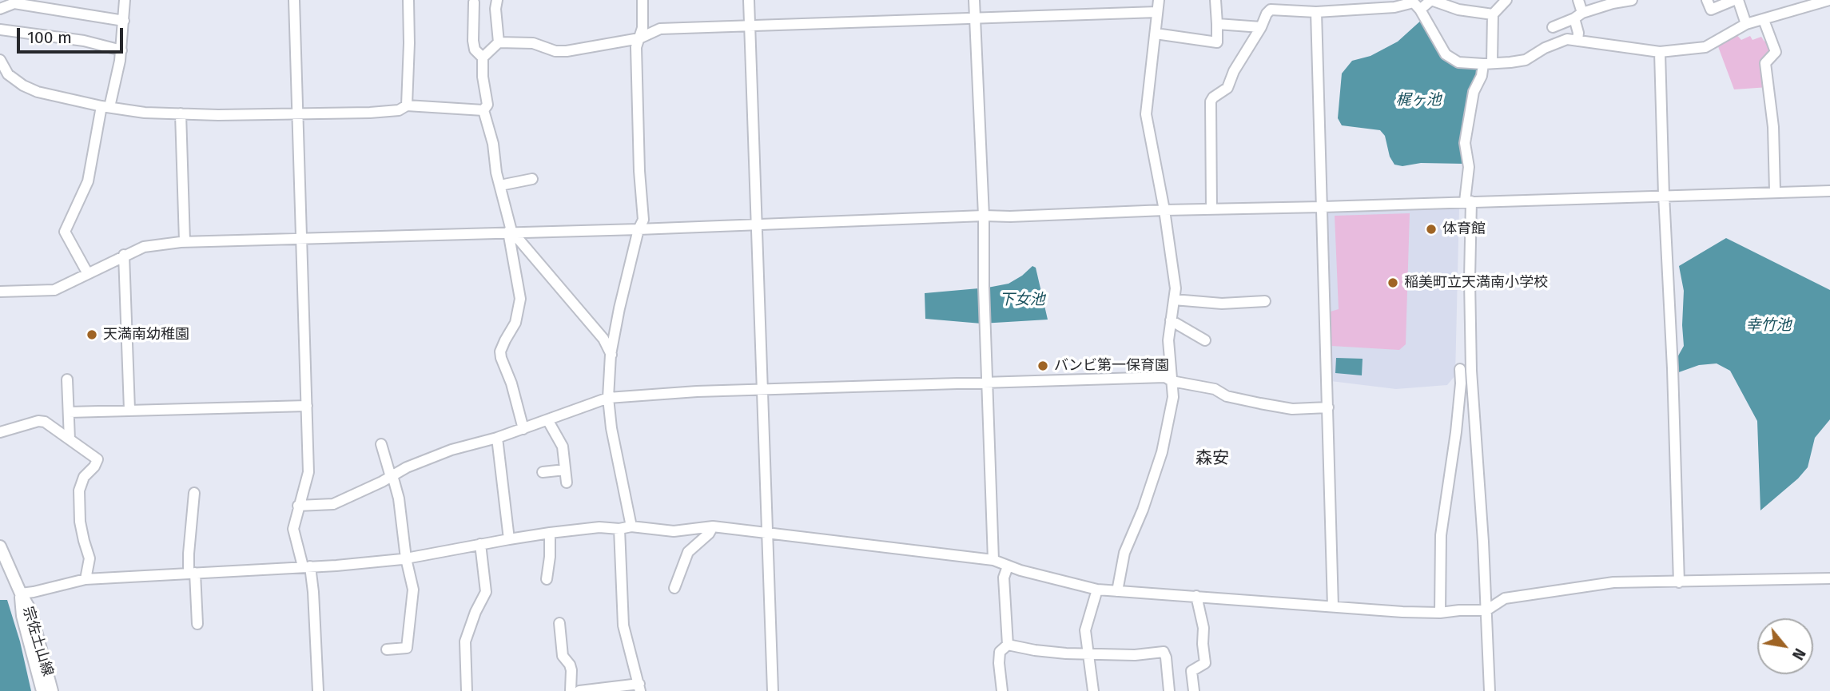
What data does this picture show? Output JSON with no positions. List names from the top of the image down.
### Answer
{
  "streets": {
    "main road": ["宗佐土山線"]
  },
  "districts": ["森安"],
  "water": ["梶ヶ池", "下女池", "幸竹池"],
  "places": [
    "体育館",
    "稲美町立天満南小学校",
    "天満南幼稚園",
    "バンビ第一保育園"
  ],
  "scale_bar": "100 m",
  "north": "bottom right"
}
